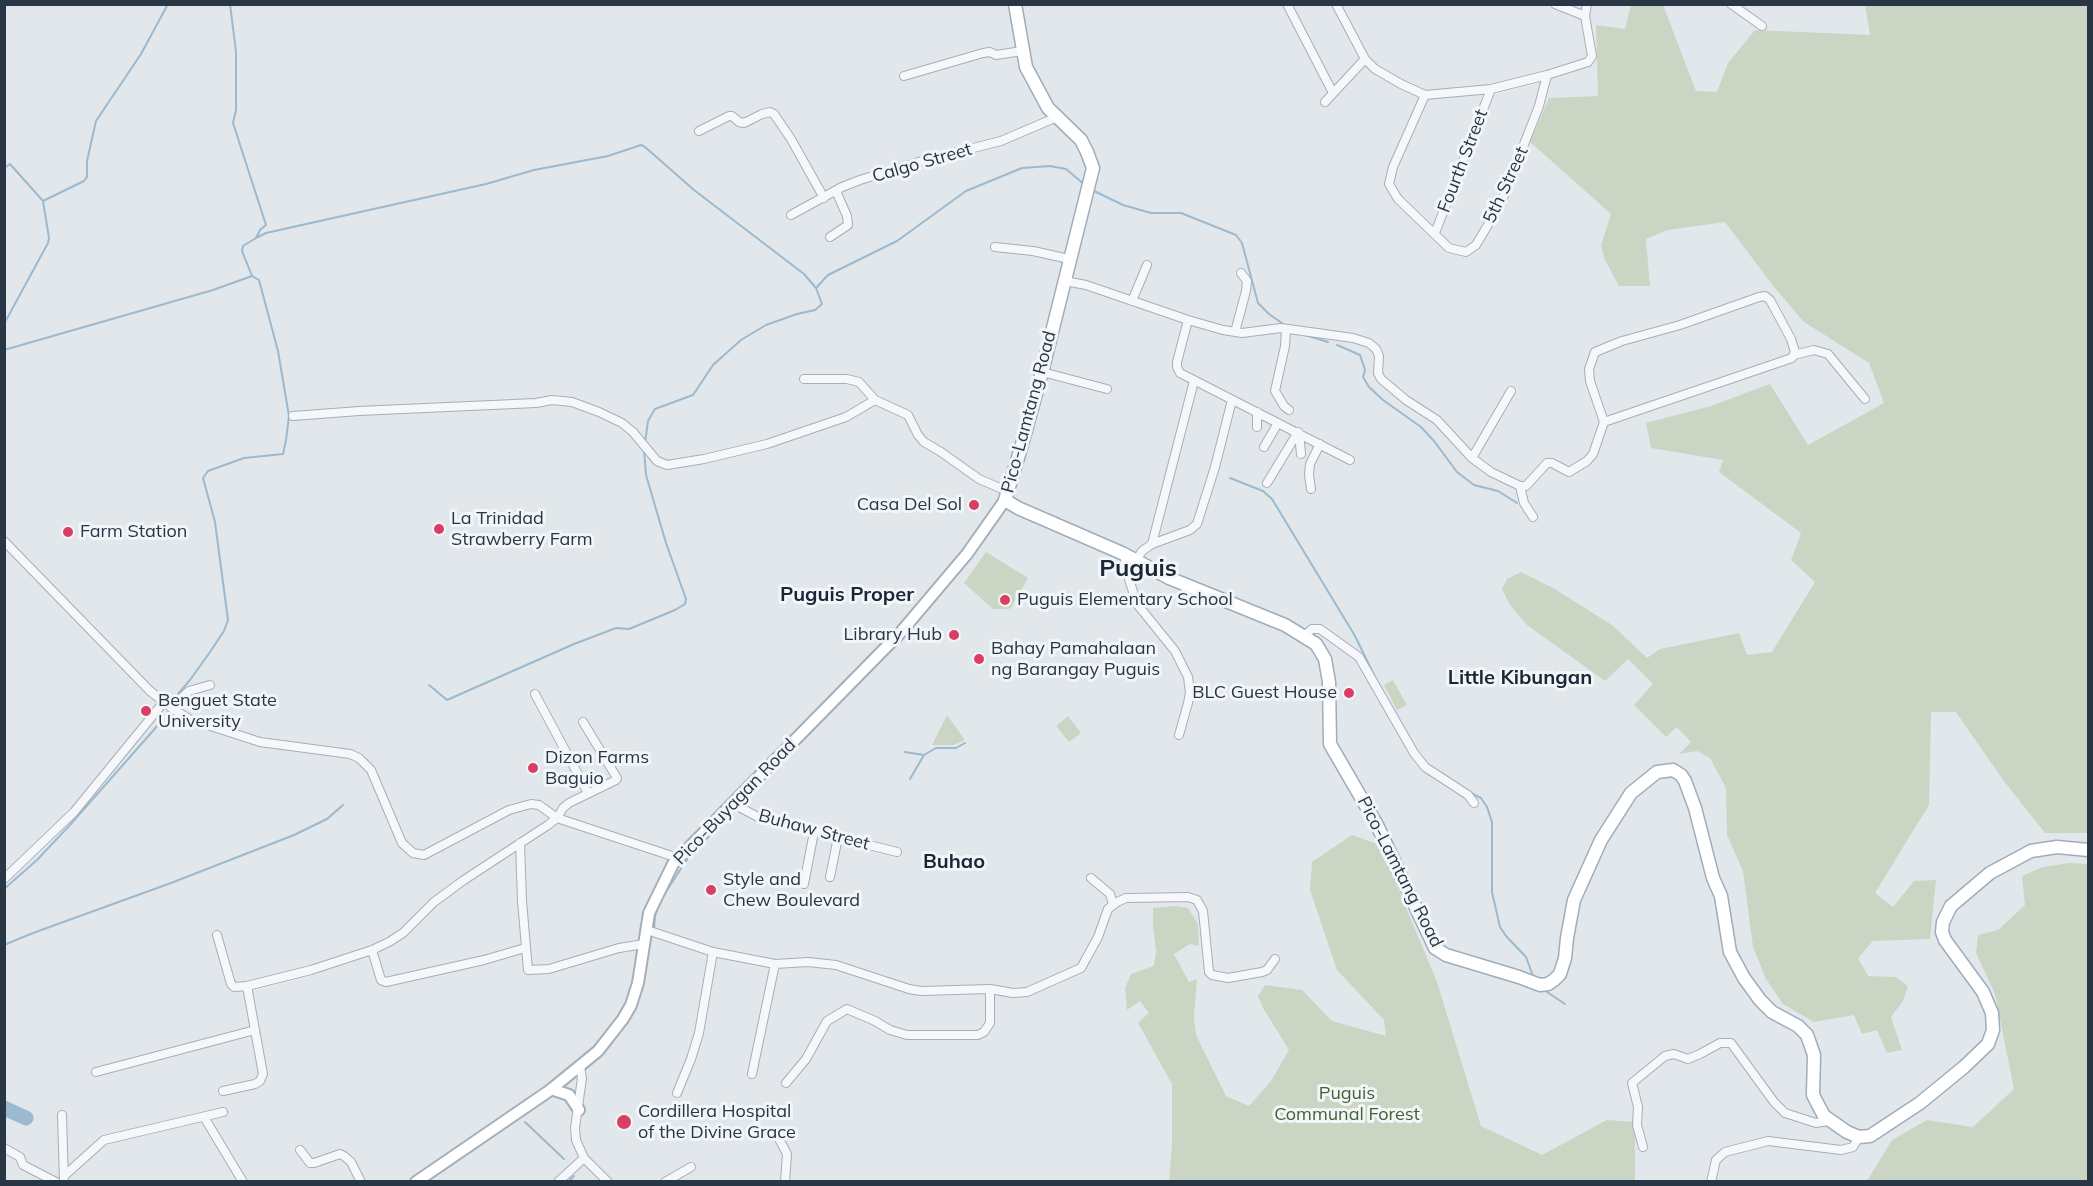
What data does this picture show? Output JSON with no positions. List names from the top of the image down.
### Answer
{
  "streets": {
    "main road": ["Pico-Lamtang Road", "Pico-Buyagan Road"],
    "street": [
      "Fourth Street",
      "Calgo Street",
      "5th Street",
      "Buhaw Street"
    ]
  },
  "crossings": [
    ["Fourth Street", "5th Street"],
    ["Calgo Street", "Pico-Lamtang Road"],
    ["Pico-Lamtang Road", "Pico-Buyagan Road"],
    ["Pico-Buyagan Road", "Buhaw Street"]
  ],
  "districts": [
    "Puguis",
    "Puguis Proper",
    "Little Kibungan",
    "Buhao"
  ],
  "parks": ["Puguis Communal Forest"],
  "places": [
    "Casa Del Sol",
    "La Trinidad Strawberry Farm",
    "Farm Station",
    "Puguis Elementary School",
    "Library Hub",
    "Bahay Pamahalaan ng Barangay Puguis",
    "BLC Guest House",
    "Benguet State University",
    "Dizon Farms Baguio",
    "Style and Chew Boulevard",
    "Cordillera Hospital of the Divine Grace"
  ]
}
